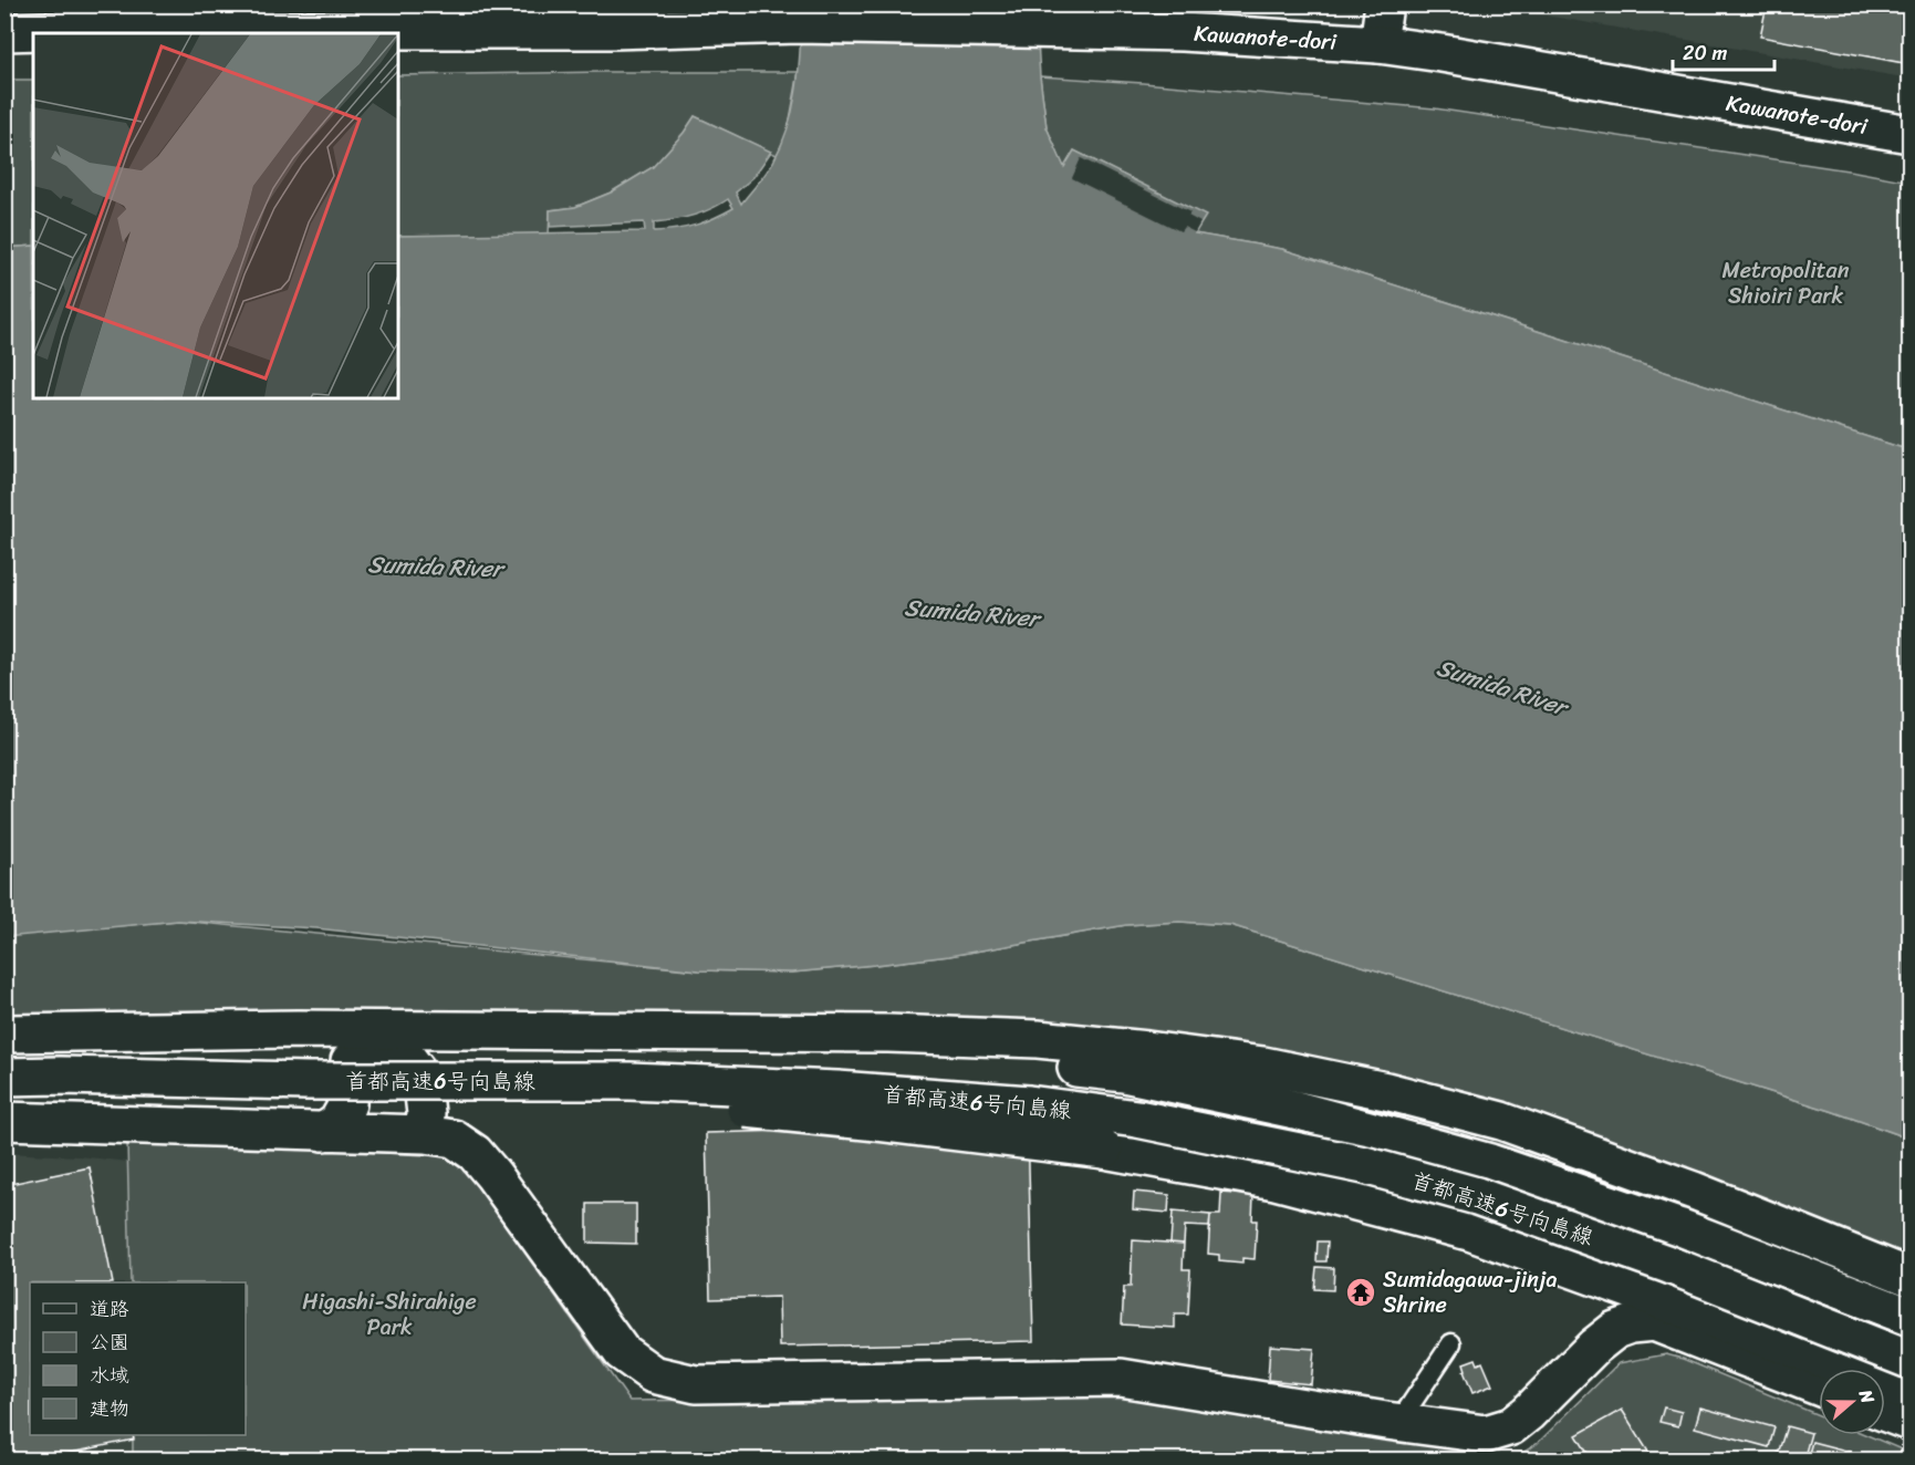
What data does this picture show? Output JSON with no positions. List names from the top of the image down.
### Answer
{
  "streets": {
    "main road": ["Kawanote-dori", "首都高速6号向島線"]
  },
  "water": ["Sumida River"],
  "parks": ["Metropolitan Shioiri Park", "Higashi-Shirahige Park"],
  "places": {
    "temple": ["Sumidagawa-jinja Shrine"]
  },
  "legend": [
    "道路",
    "公園",
    "水域",
    "建物"
  ],
  "scale_bar": "20 m",
  "north": "right"
}
